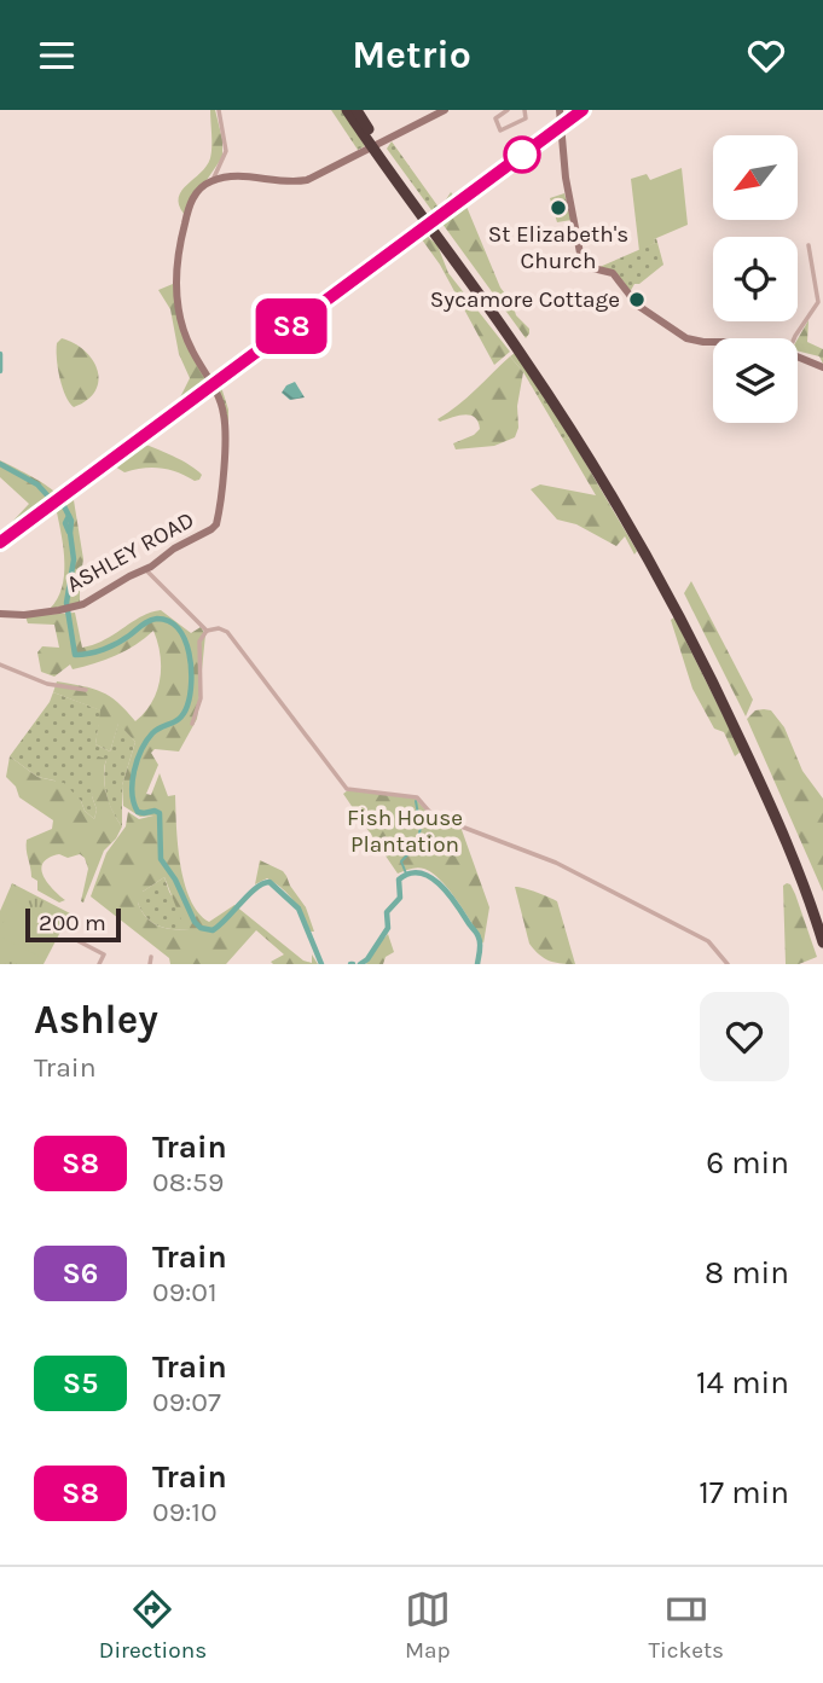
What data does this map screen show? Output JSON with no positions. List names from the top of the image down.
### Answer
{
  "streets": {
    "street": ["ASHLEY ROAD"]
  },
  "parks": ["Fish House Plantation"],
  "places": ["St Elizabeth's Church", "Sycamore Cottage"],
  "scale_bar": "200 m",
  "north": "bottom left",
  "page": {
    "header": "Metrio",
    "on_map": "S8",
    "scale": "200 m",
    "heading": ["Ashley", "Train"],
    "list": [
      {
        "mark": "S8",
        "name": "Train",
        "note": "08:59",
        "value": "6 min"
      },
      {
        "mark": "S6",
        "name": "Train",
        "note": "09:01",
        "value": "8 min"
      },
      {
        "mark": "S5",
        "name": "Train",
        "note": "09:07",
        "value": "14 min"
      },
      {
        "mark": "S8",
        "name": "Train",
        "note": "09:10",
        "value": "17 min"
      }
    ],
    "tabs": ["Directions", "Map", "Tickets"]
  }
}
